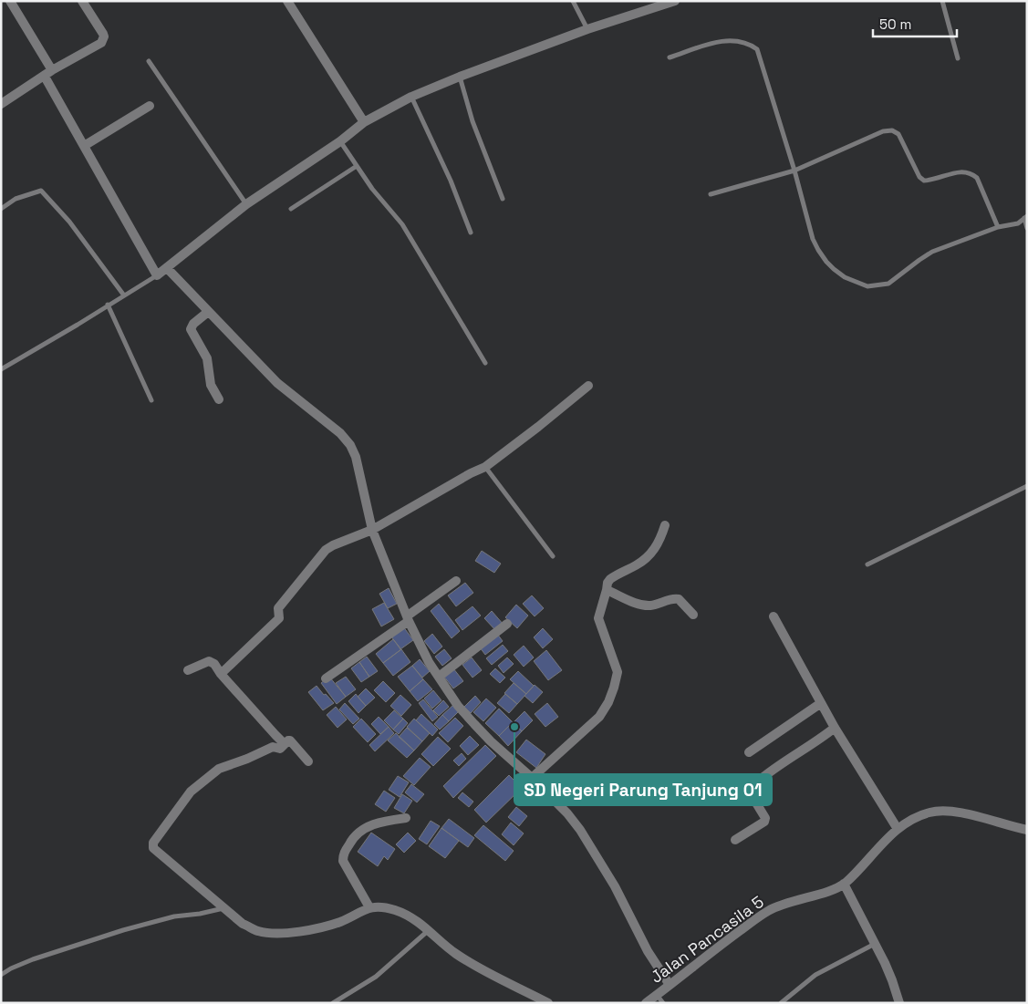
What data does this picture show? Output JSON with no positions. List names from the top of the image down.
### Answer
{
  "streets": {
    "street": ["Jalan Pancasila 5"]
  },
  "places": ["SD Negeri Parung Tanjung 01"],
  "scale_bar": "50 m"
}
